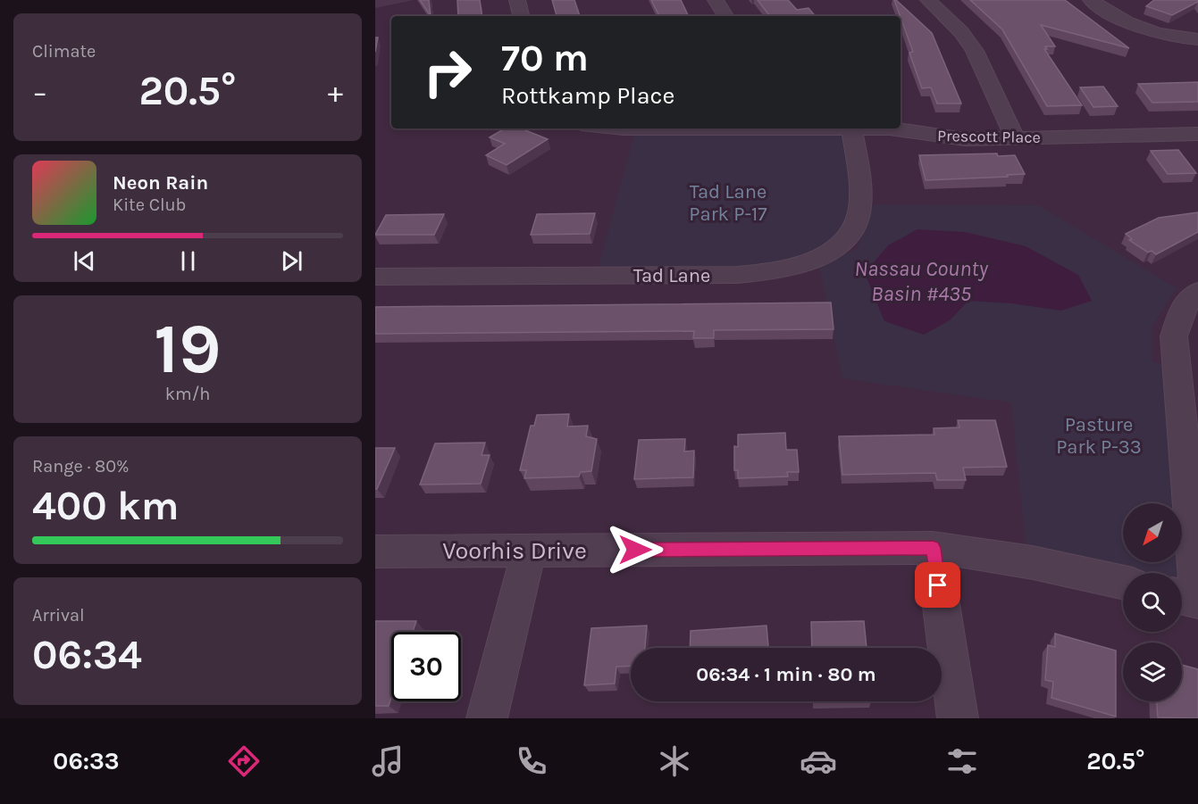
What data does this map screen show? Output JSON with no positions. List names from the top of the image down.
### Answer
{
  "streets": {
    "street": ["Prescott Place", "Tad Lane", "Voorhis Drive"]
  },
  "crossings": [
    ["Prescott Place", "Tad Lane"]
  ],
  "water": ["Nassau County Basin #435"],
  "parks": ["Tad Lane Park P-17", "Pasture Park P-33"],
  "north": "bottom left",
  "page": {
    "tile": [
      "Climate",
      ["19", "km/h"],
      ["Range · 80%", "400 km"],
      ["Arrival", "06:34"]
    ],
    "turn": ["70 m", "Rottkamp Place"],
    "heat": ["−", "20.5°", "+"],
    "song": ["Neon Rain", "Kite Club"],
    "limit": "30",
    "trip": "06:34 · 1 min · 80 m",
    "tabs": ["06:33", "20.5°"]
  }
}
